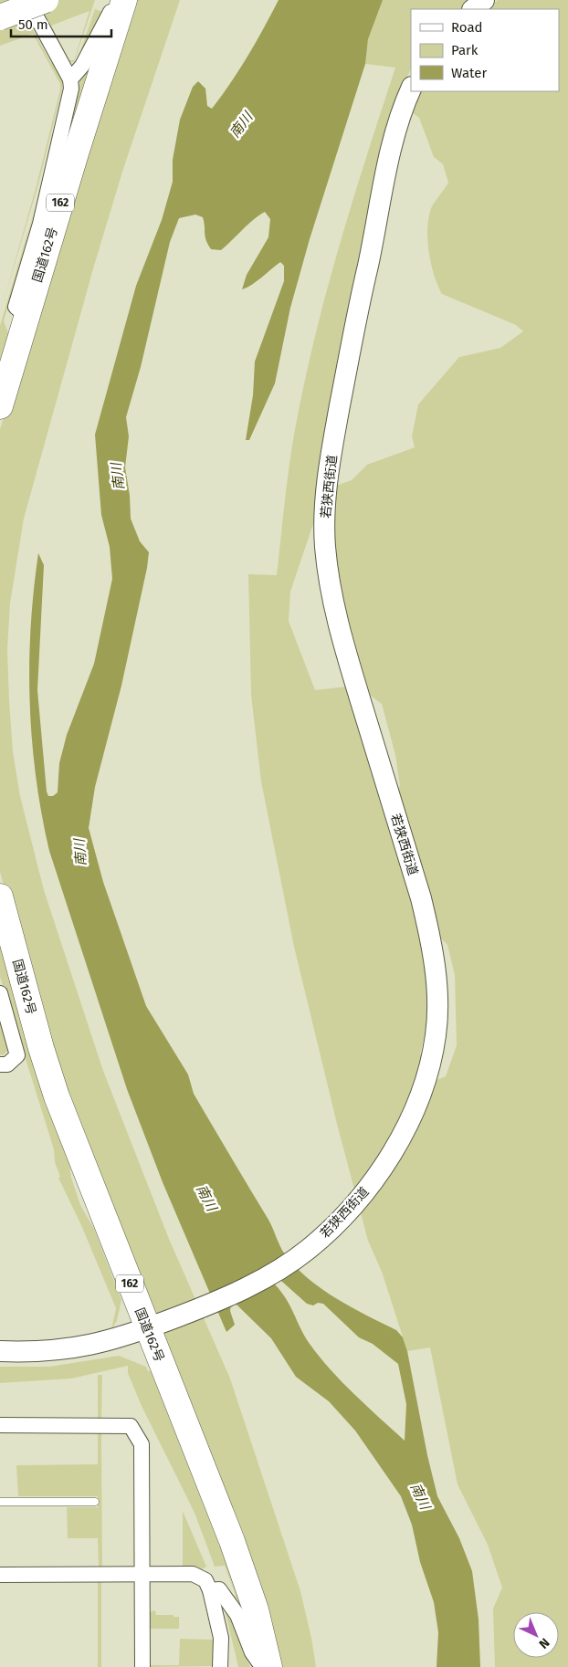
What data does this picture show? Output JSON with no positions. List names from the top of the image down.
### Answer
{
  "streets": {
    "highway": ["162", "国道162号"],
    "street": ["若狭西街道"]
  },
  "crossings": [
    ["国道162号", "若狭西街道"]
  ],
  "water": ["南川"],
  "legend": ["Road", "Park", "Water"],
  "scale_bar": "50 m",
  "north": "bottom right"
}
